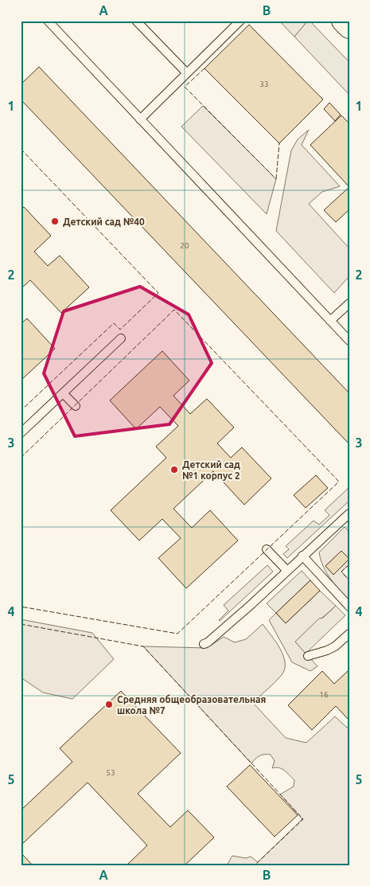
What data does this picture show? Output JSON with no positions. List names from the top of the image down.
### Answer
{
  "places": ["Детский сад №40", "Детский сад №1 корпус 2", "Средняя общеобразовательная школа №7"],
  "house_numbers": [
    "33",
    "20",
    "16",
    "53"
  ],
  "grid": {
    "columns": ["A", "B"],
    "rows": [
      "1",
      "2",
      "3",
      "4",
      "5"
    ]
  }
}
